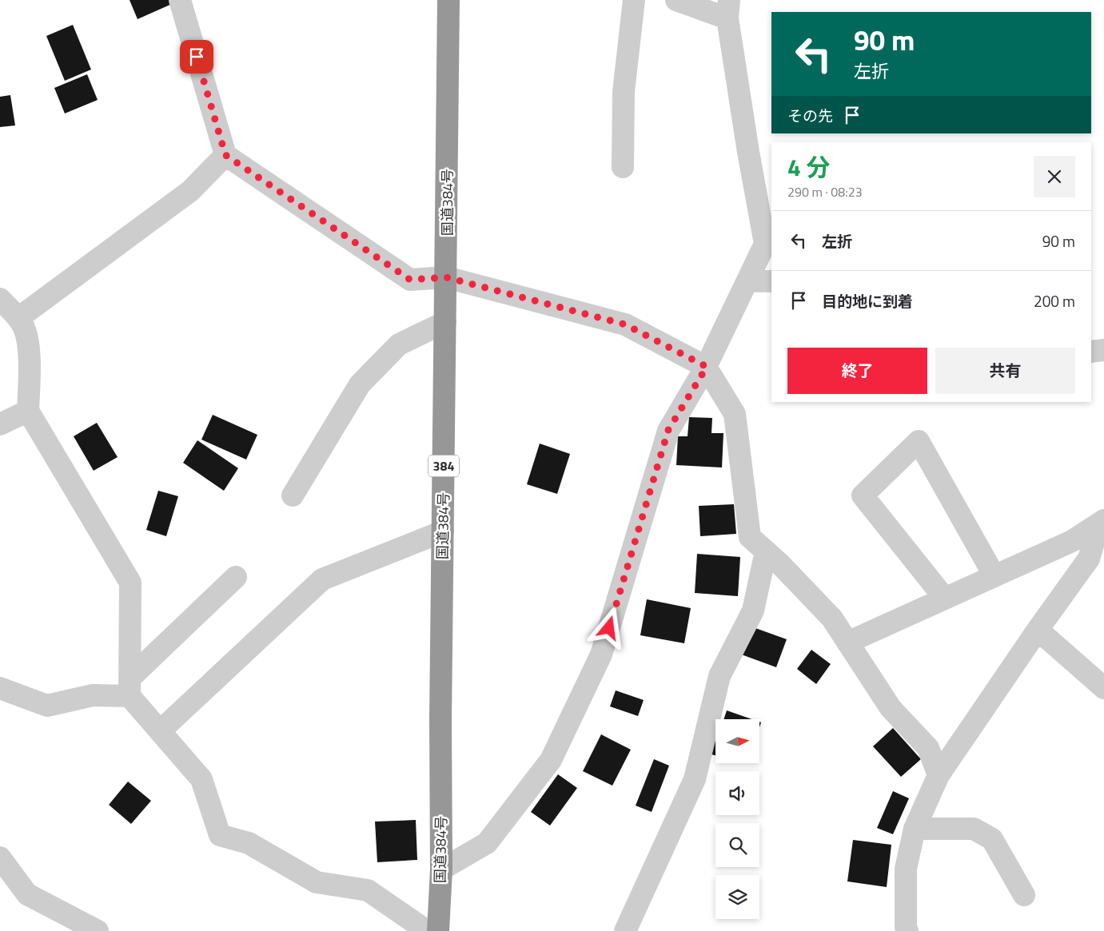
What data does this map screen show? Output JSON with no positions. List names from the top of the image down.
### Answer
{
  "streets": {
    "highway": ["国道384号", "384"]
  },
  "north": "right",
  "page": {
    "turn": ["90 m", "左折"],
    "then": "その先",
    "heading": ["4 分", "290 m · 08:23"],
    "list": [
      {
        "name": "左折",
        "value": "90 m"
      },
      {
        "name": "目的地に到着",
        "value": "200 m"
      }
    ],
    "buttons": ["終了", "共有"]
  }
}
